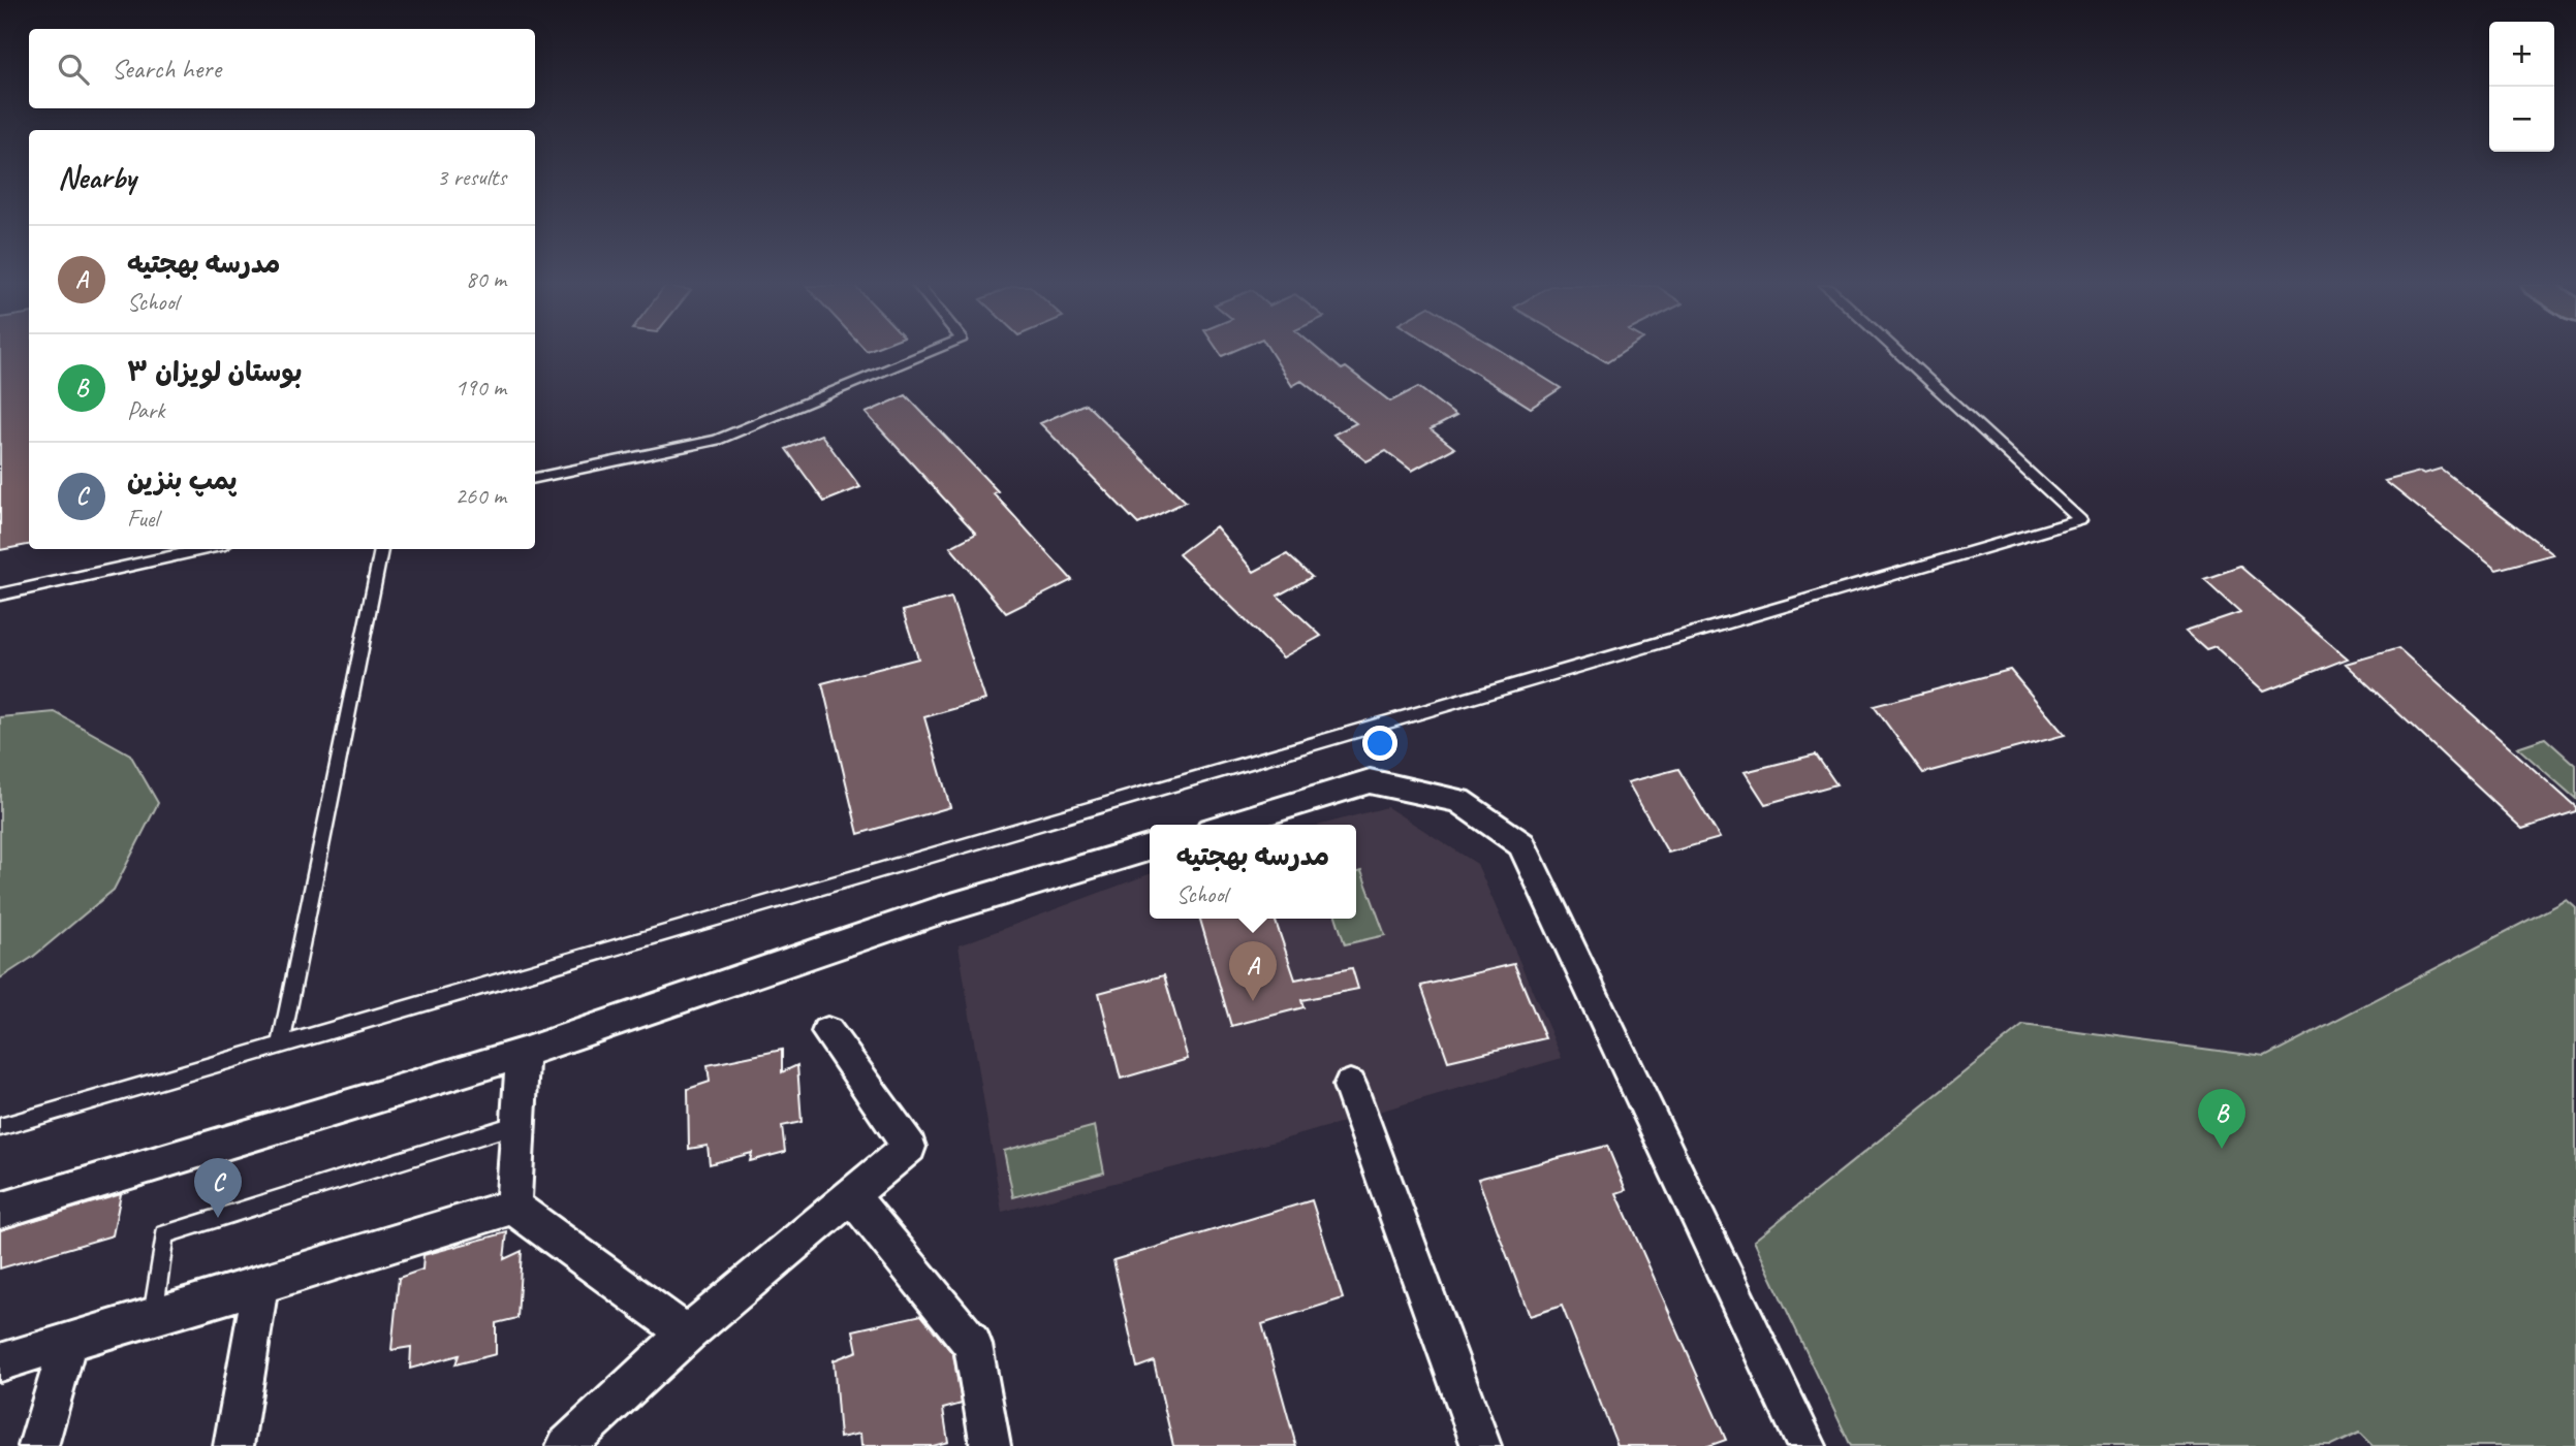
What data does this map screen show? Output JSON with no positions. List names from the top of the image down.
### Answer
{
  "page": {
    "map_buttons": ["+", "−"],
    "search": "Search here",
    "heading": ["Nearby", "3 results"],
    "list": [
      {
        "mark": "A",
        "name": "مدرسه بهجتیه",
        "note": "School",
        "value": "80 m"
      },
      {
        "mark": "B",
        "name": "بوستان لویزان ۳",
        "note": "Park",
        "value": "190 m"
      },
      {
        "mark": "C",
        "name": "پمپ بنزین",
        "note": "Fuel",
        "value": "260 m"
      }
    ],
    "popup": ["مدرسه بهجتیه", "School"],
    "pins": ["A", "B", "C"]
  }
}
